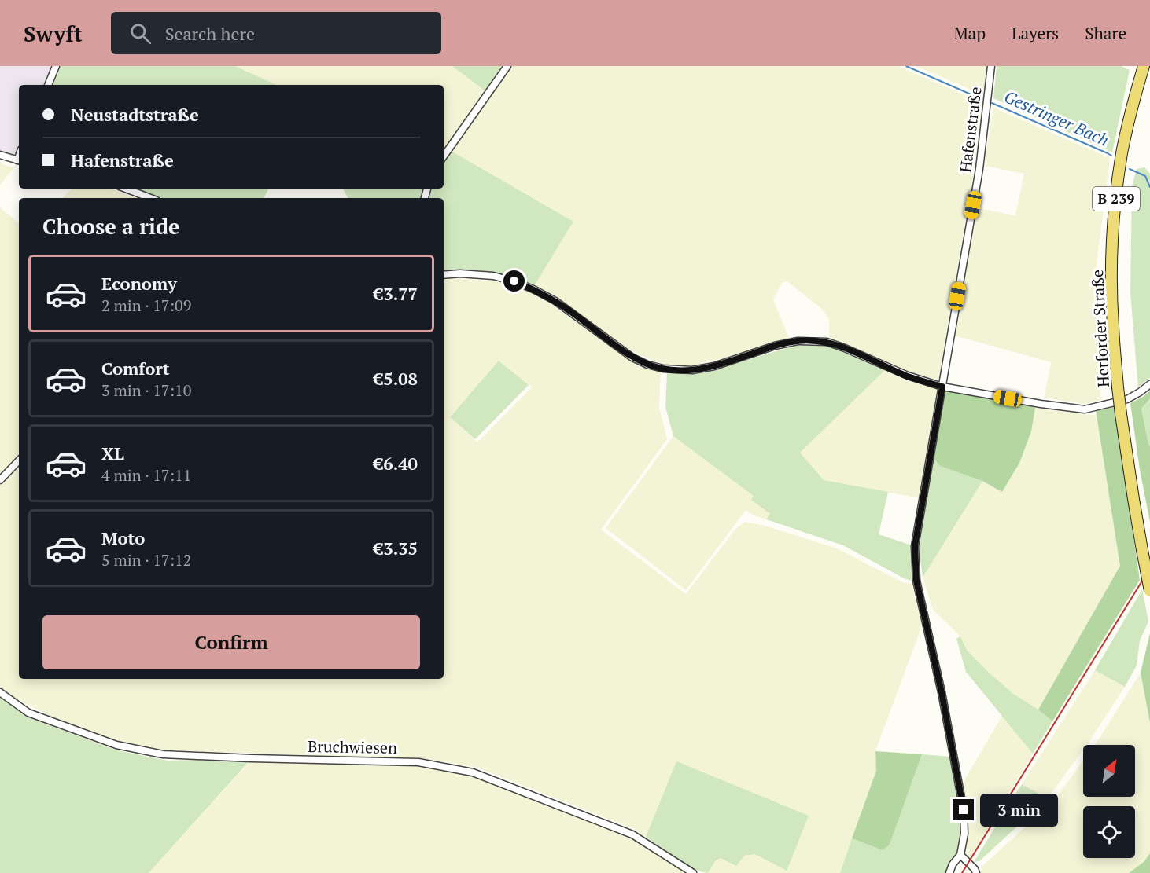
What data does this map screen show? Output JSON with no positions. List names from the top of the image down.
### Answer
{
  "streets": {
    "main road": ["B 239", "Herforder Straße"],
    "street": ["Hafenstraße", "Bruchwiesen"]
  },
  "water": ["Gestringer Bach"],
  "north": "top right",
  "page": {
    "header": "Swyft",
    "search": "Search here",
    "nav": ["Map", "Layers", "Share"],
    "banner": ["Neustadtstraße", "Hafenstraße"],
    "heading": "Choose a ride",
    "list": [
      {
        "name": "Economy",
        "note": "2 min · 17:09",
        "value": "€3.77"
      },
      {
        "name": "Comfort",
        "note": "3 min · 17:10",
        "value": "€5.08"
      },
      {
        "name": "XL",
        "note": "4 min · 17:11",
        "value": "€6.40"
      },
      {
        "name": "Moto",
        "note": "5 min · 17:12",
        "value": "€3.35"
      }
    ],
    "buttons": "Confirm",
    "bubble": "3 min"
  }
}
